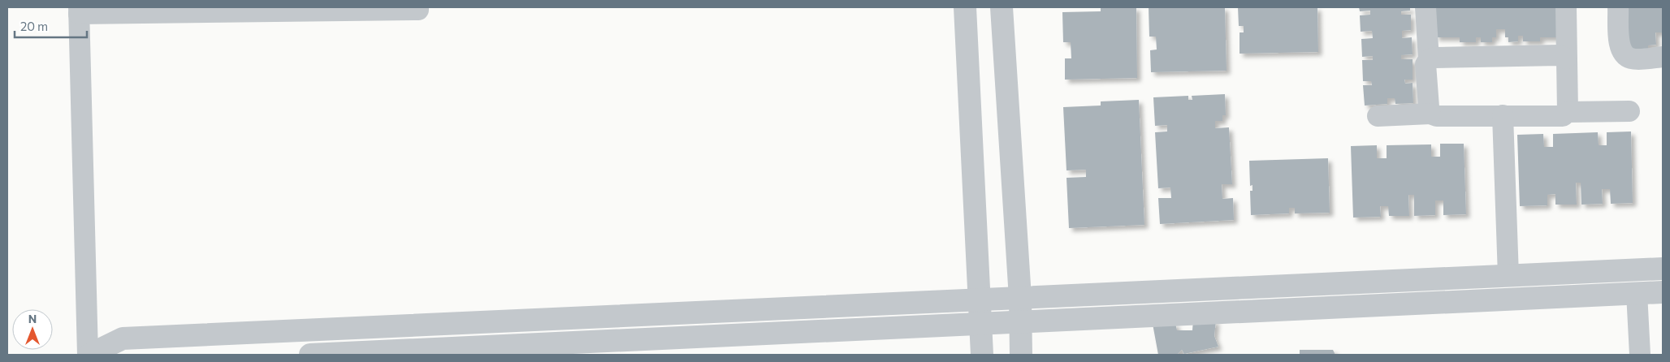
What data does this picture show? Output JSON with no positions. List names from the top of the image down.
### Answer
{
  "scale_bar": "20 m",
  "north": "top"
}
